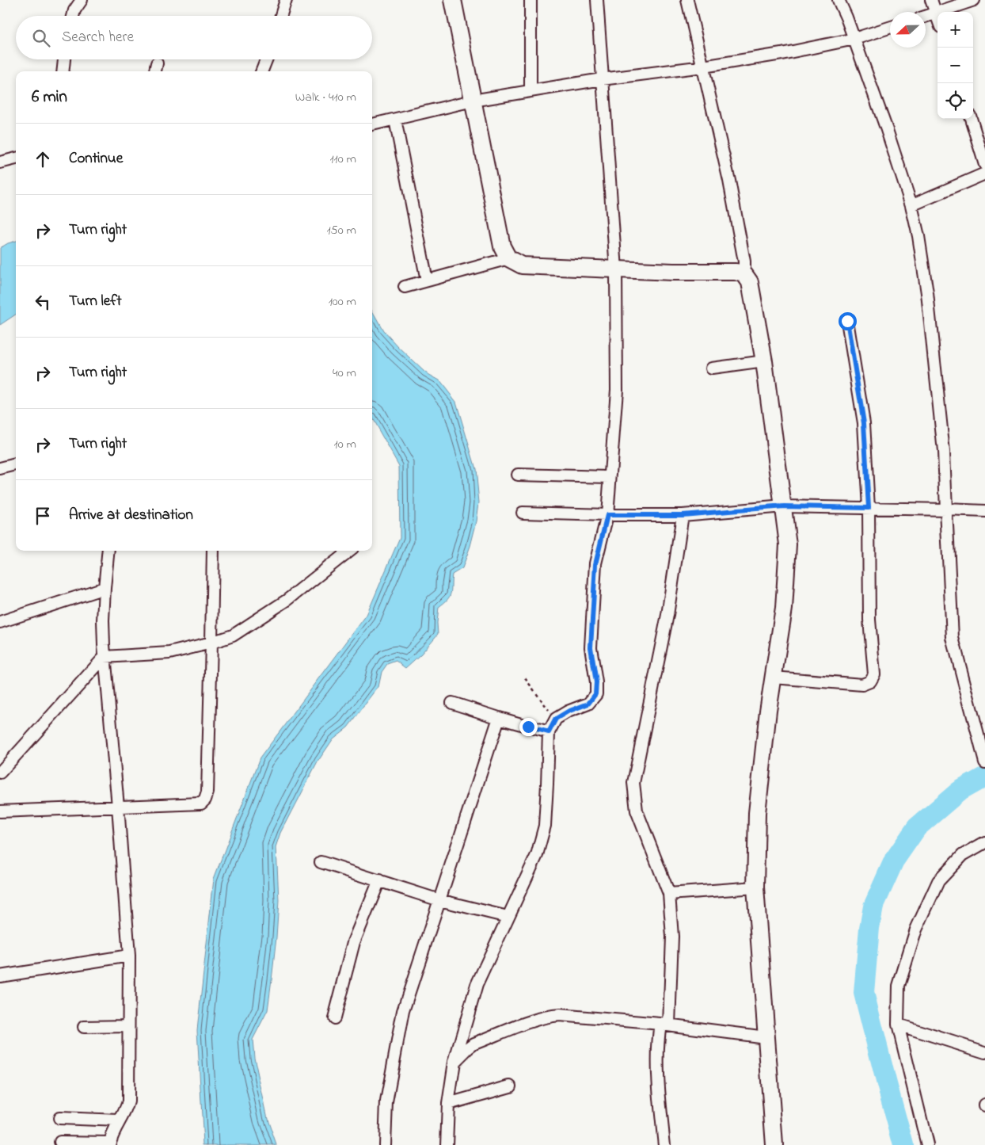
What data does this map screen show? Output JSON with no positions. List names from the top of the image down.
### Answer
{
  "north": "left",
  "page": {
    "map_buttons": ["+", "−"],
    "search": "Search here",
    "heading": ["6 min", "Walk · 410 m"],
    "list": [
      ["Continue", "110 m"],
      ["Turn right", "150 m"],
      ["Turn left", "100 m"],
      ["Turn right", "40 m"],
      ["Turn right", "10 m"],
      "Arrive at destination"
    ]
  }
}
